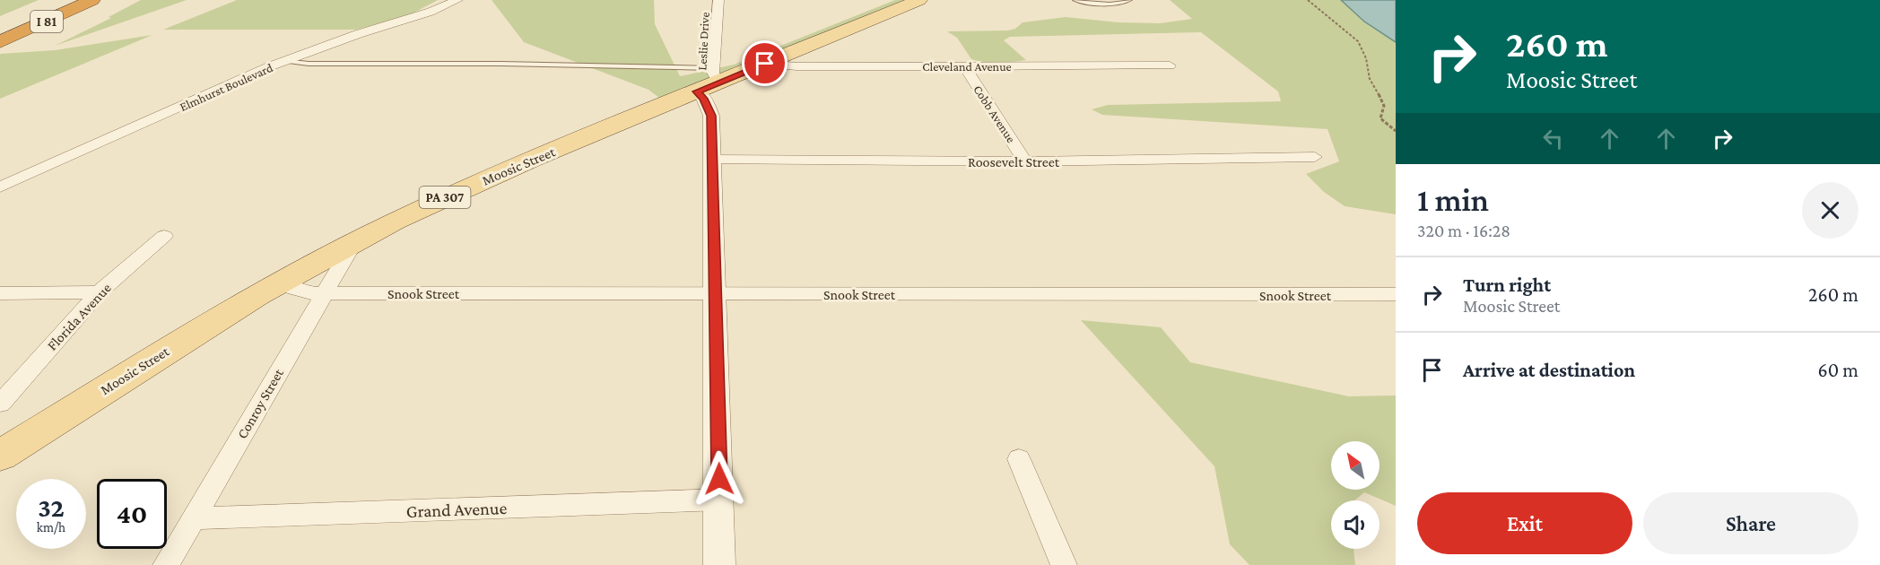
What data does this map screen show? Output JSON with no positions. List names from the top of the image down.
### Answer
{
  "streets": {
    "highway": ["I 81"],
    "main road": ["Moosic Street", "PA 307"],
    "street": [
      "Leslie Drive",
      "Cleveland Avenue",
      "Elmhurst Boulevard",
      "Cobb Avenue",
      "Roosevelt Street",
      "Snook Street",
      "Florida Avenue",
      "Conroy Street",
      "Grand Avenue"
    ]
  },
  "crossings": [
    ["Leslie Drive", "Moosic Street"],
    ["Cleveland Avenue", "Cobb Avenue"],
    ["Cleveland Avenue", "Moosic Street"],
    ["Cobb Avenue", "Roosevelt Street"],
    ["Moosic Street", "Snook Street"],
    ["Moosic Street", "Conroy Street"],
    ["Snook Street", "Conroy Street"],
    ["Conroy Street", "Grand Avenue"]
  ],
  "north": "top left",
  "page": {
    "turn": ["260 m", "Moosic Street"],
    "heading": ["1 min", "320 m · 16:28"],
    "list": [
      {
        "name": "Turn right",
        "note": "Moosic Street",
        "value": "260 m"
      },
      {
        "name": "Arrive at destination",
        "value": "60 m"
      }
    ],
    "speed": "32 km/h",
    "limit": "40",
    "buttons": ["Exit", "Share"]
  }
}
